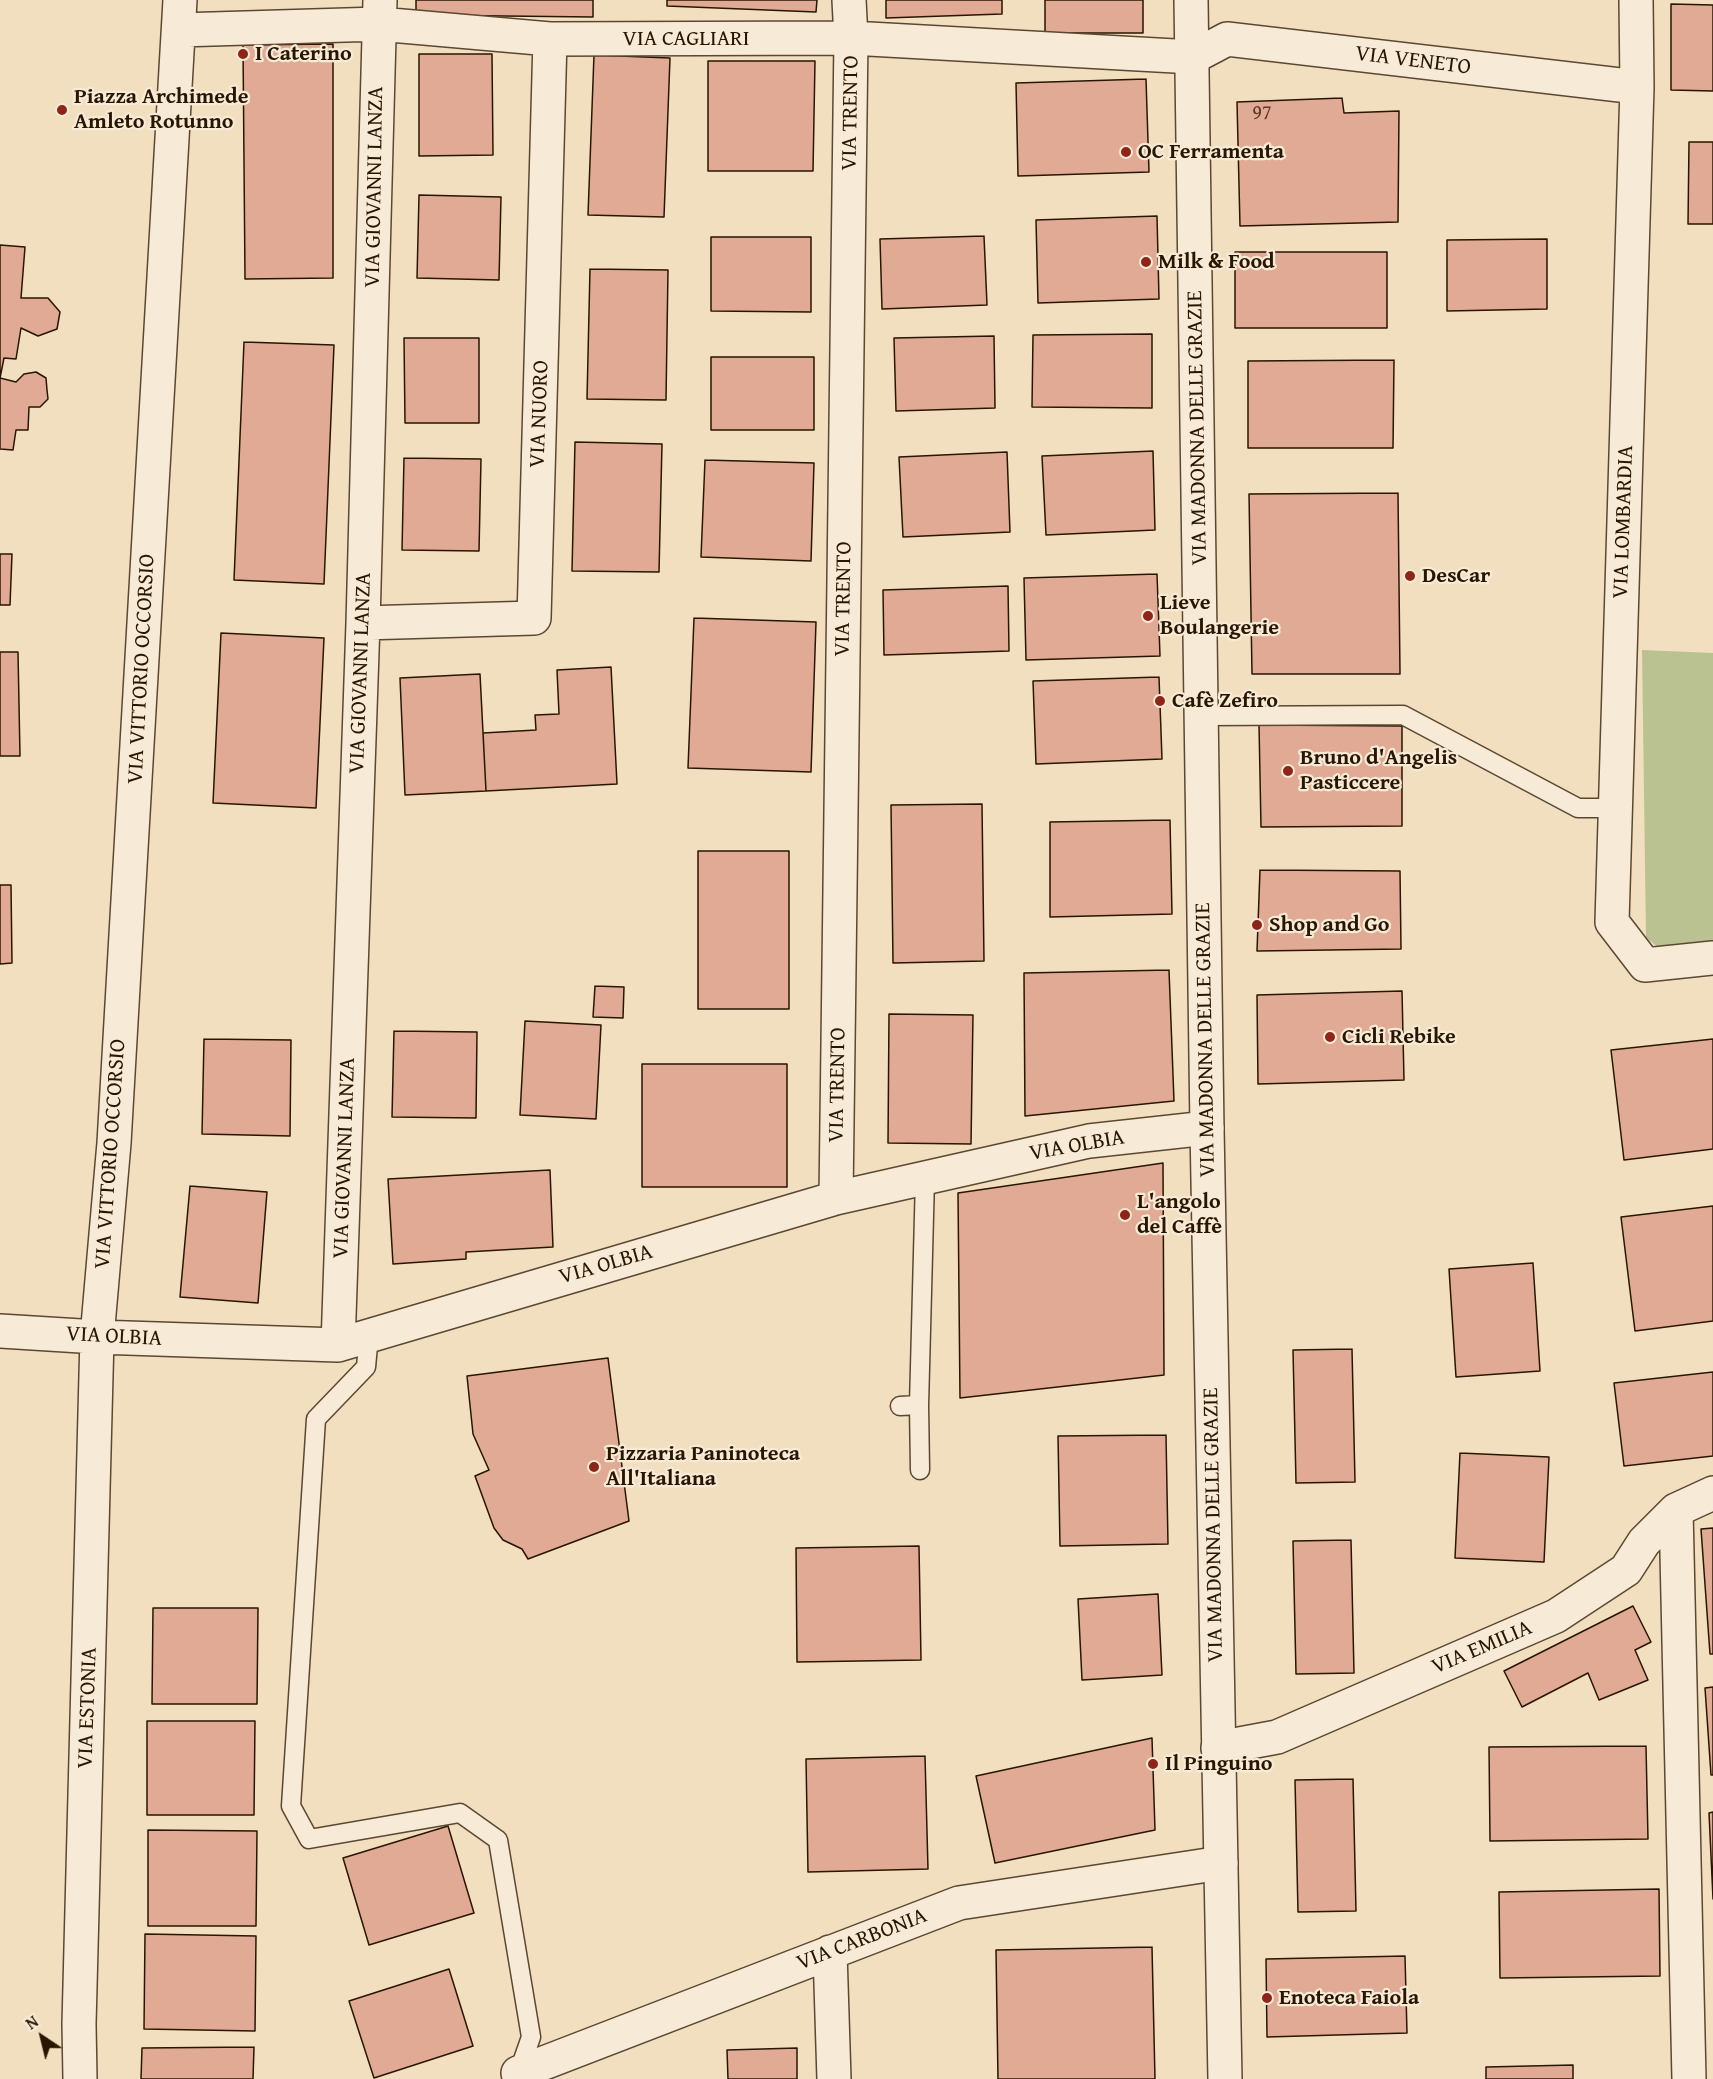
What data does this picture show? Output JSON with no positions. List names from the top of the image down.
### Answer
{
  "streets": {
    "street": [
      "VIA CAGLIARI",
      "VIA VENETO",
      "VIA TRENTO",
      "VIA GIOVANNI LANZA",
      "VIA NUORO",
      "VIA MADONNA DELLE GRAZIE",
      "VIA LOMBARDIA",
      "VIA VITTORIO OCCORSIO",
      "VIA OLBIA",
      "VIA EMILIA",
      "VIA ESTONIA",
      "VIA CARBONIA"
    ]
  },
  "crossings": [
    ["VIA CAGLIARI", "VIA VENETO"],
    ["VIA CAGLIARI", "VIA TRENTO"],
    ["VIA CAGLIARI", "VIA GIOVANNI LANZA"],
    ["VIA CAGLIARI", "VIA NUORO"],
    ["VIA CAGLIARI", "VIA MADONNA DELLE GRAZIE"],
    ["VIA CAGLIARI", "VIA VITTORIO OCCORSIO"],
    ["VIA VENETO", "VIA MADONNA DELLE GRAZIE"],
    ["VIA VENETO", "VIA LOMBARDIA"],
    ["VIA TRENTO", "VIA OLBIA"],
    ["VIA GIOVANNI LANZA", "VIA NUORO"],
    ["VIA GIOVANNI LANZA", "VIA OLBIA"],
    ["VIA MADONNA DELLE GRAZIE", "VIA OLBIA"],
    ["VIA MADONNA DELLE GRAZIE", "VIA EMILIA"],
    ["VIA MADONNA DELLE GRAZIE", "VIA CARBONIA"],
    ["VIA VITTORIO OCCORSIO", "VIA OLBIA"],
    ["VIA VITTORIO OCCORSIO", "VIA ESTONIA"],
    ["VIA OLBIA", "VIA ESTONIA"]
  ],
  "places": [
    "I Caterino",
    "Piazza Archimede Amleto Rotunno",
    "OC Ferramenta",
    "Milk & Food",
    "DesCar",
    "Lieve Boulangerie",
    "Cafè Zefiro",
    "Bruno d'Angelis Pasticcere",
    "Shop and Go",
    "Cicli Rebike",
    "L'angolo del Caffè",
    "Pizzaria Paninoteca All'Italiana",
    "Il Pinguino",
    "Enoteca Faiola"
  ],
  "house_numbers": ["97"],
  "north": "top left"
}
